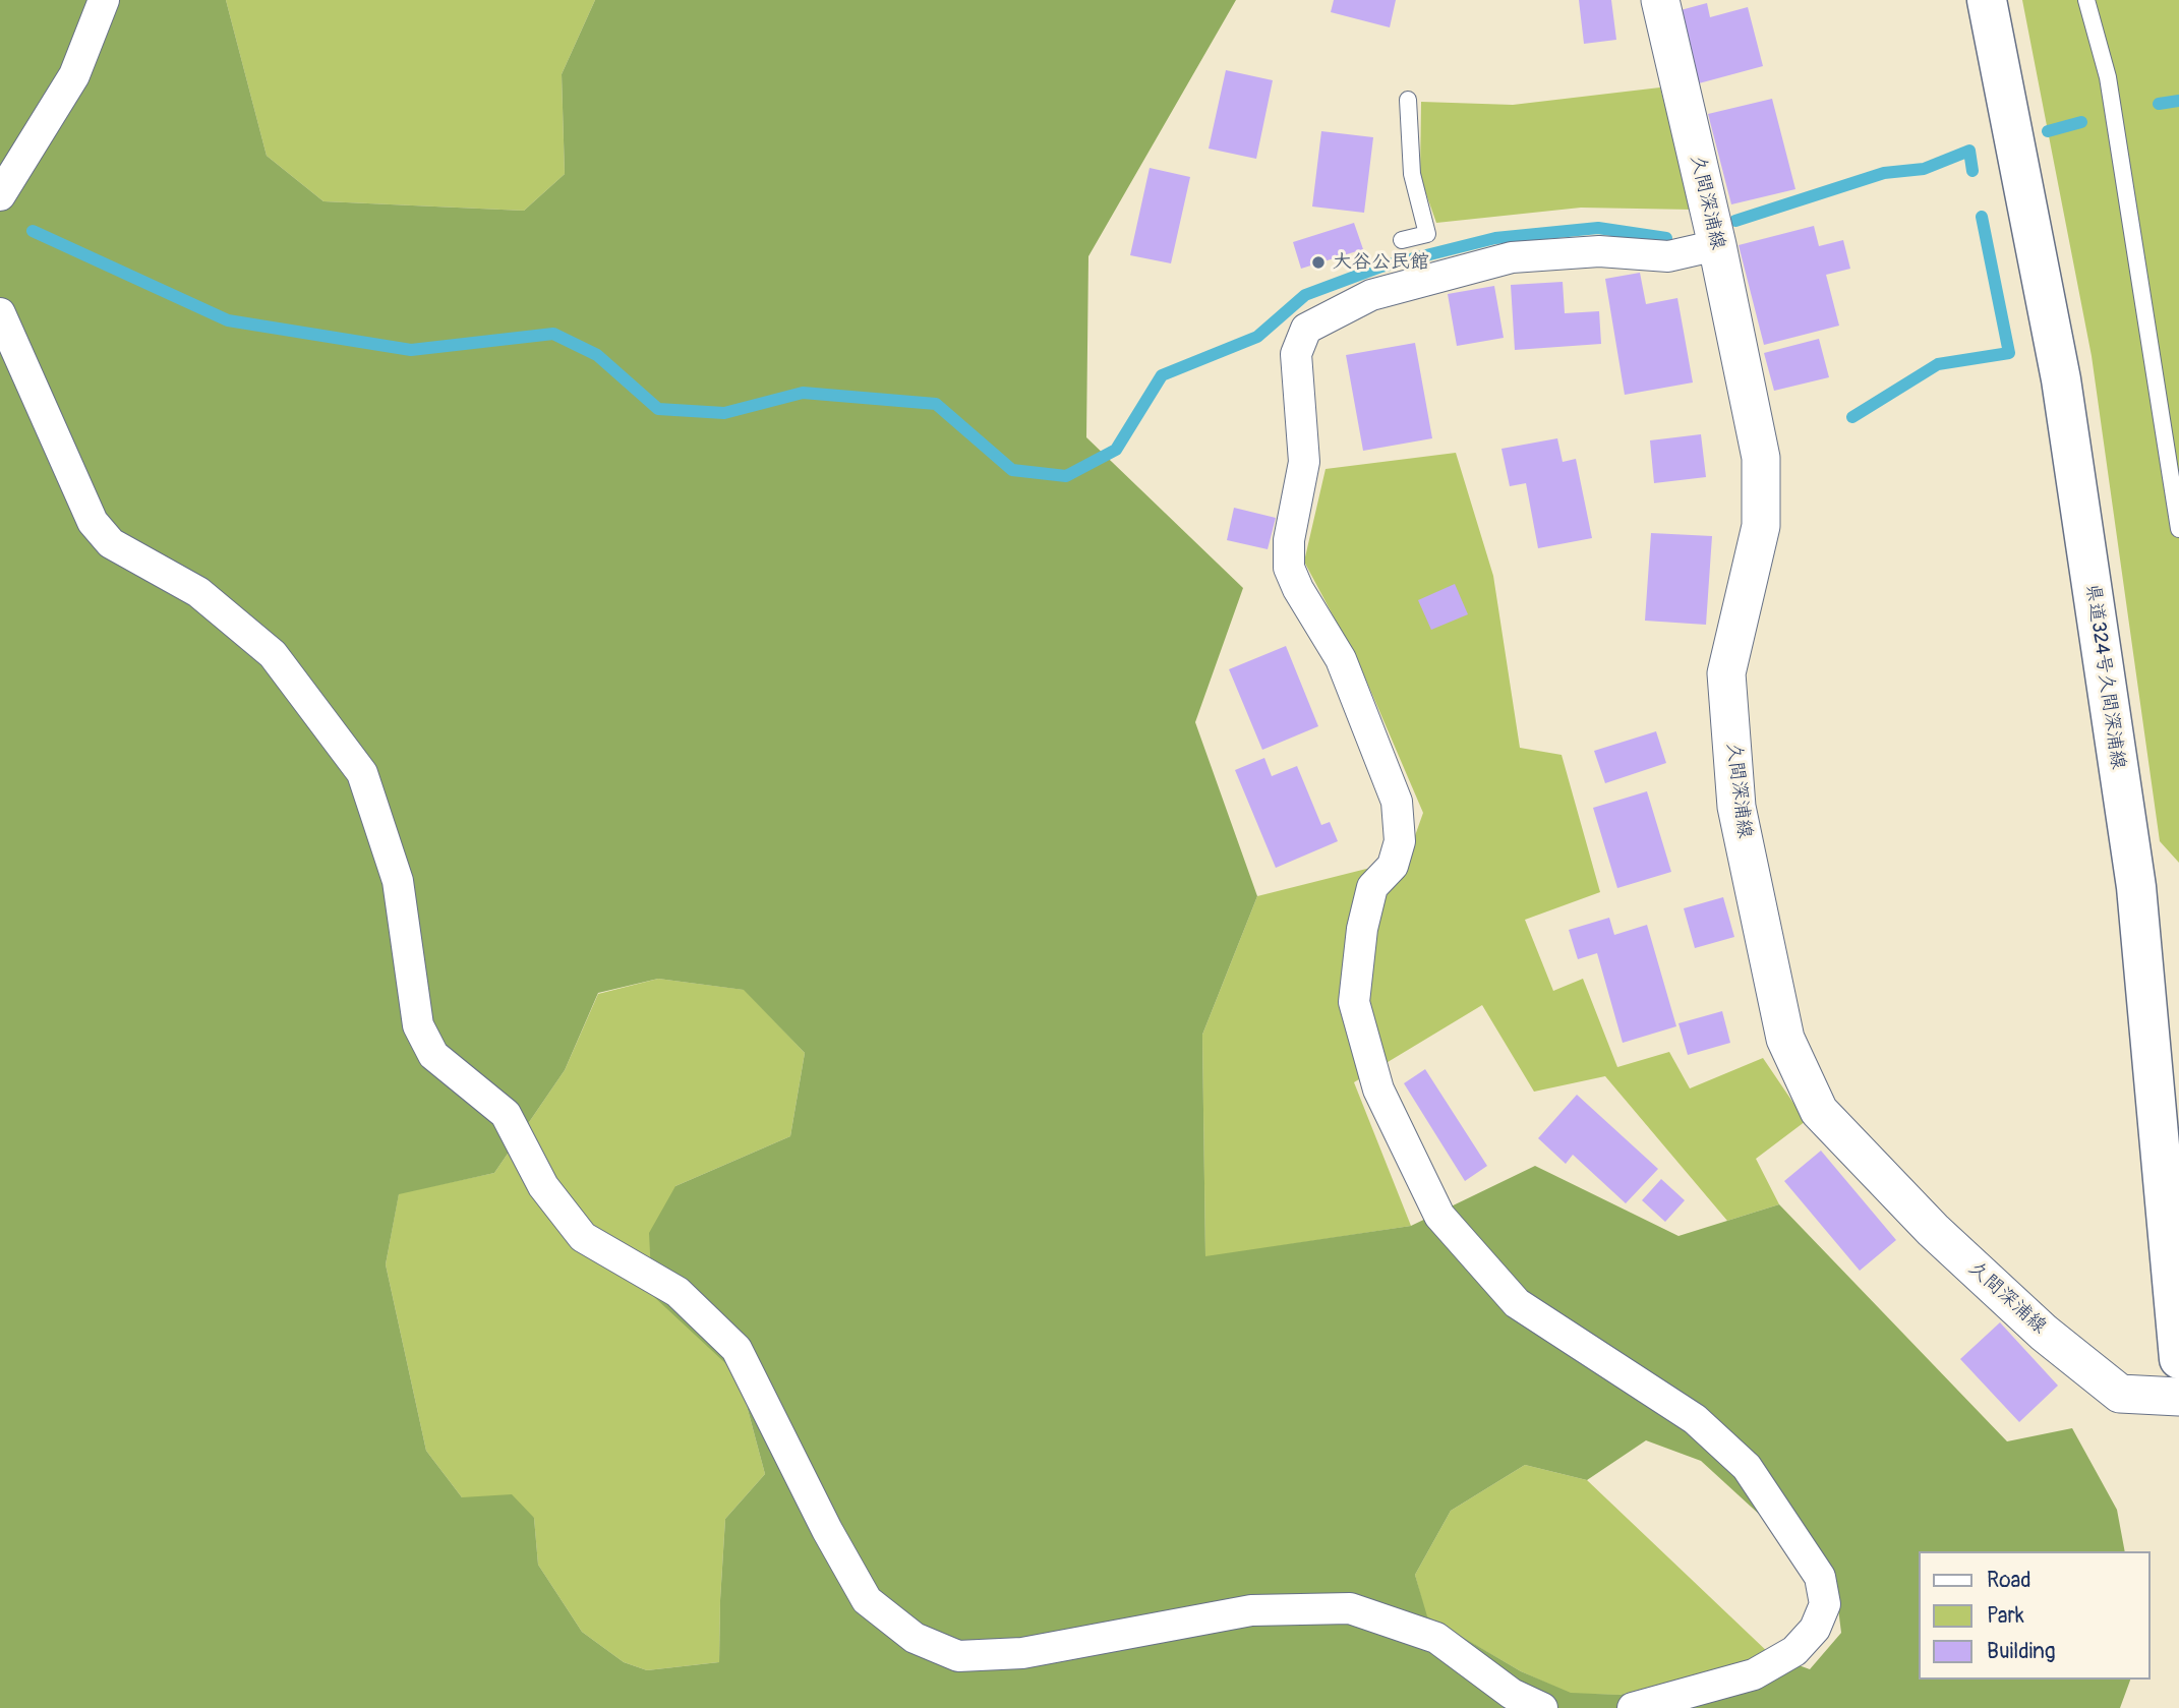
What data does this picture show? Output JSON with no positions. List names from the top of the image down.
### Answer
{
  "streets": {
    "main road": ["県道324号久間深浦線"],
    "street": ["久間深浦線"]
  },
  "places": ["大谷公民館"],
  "legend": ["Road", "Park", "Building"]
}
